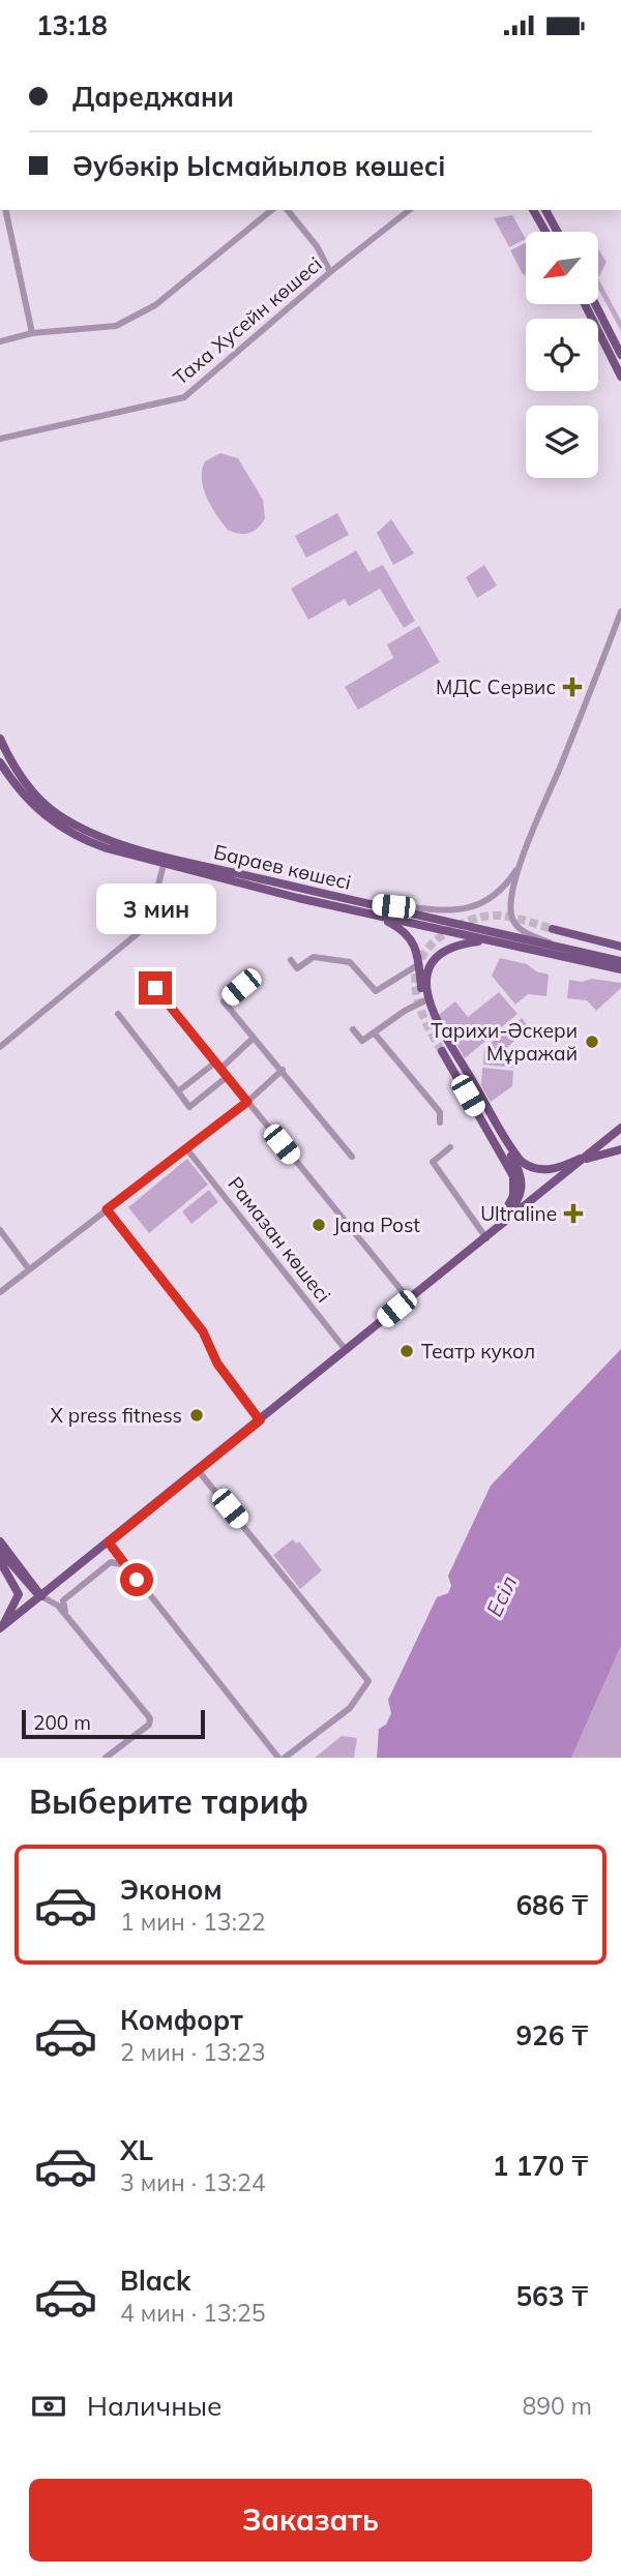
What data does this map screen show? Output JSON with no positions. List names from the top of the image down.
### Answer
{
  "streets": {
    "main road": ["Бараев көшесі"],
    "street": ["Таха Хусейн көшесі", "Рамазан көшесі"]
  },
  "water": ["Есіл"],
  "places": {
    "health": ["МДС Сервис", "Ultraline"],
    "other": [
      "Тарихи-Әскери Мұражай",
      "Jana Post",
      "Театр кукол",
      "X press fitness"
    ]
  },
  "scale_bar": "200 m",
  "north": "bottom left",
  "page": {
    "status": "13:18",
    "banner": ["Дареджани", "Әубәкір Ысмайылов көшесі"],
    "bubble": "3 мин",
    "scale": "200 m",
    "heading": "Выберите тариф",
    "list": [
      {
        "name": "Эконом",
        "note": "1 мин · 13:22",
        "value": "686 ₸"
      },
      {
        "name": "Комфорт",
        "note": "2 мин · 13:23",
        "value": "926 ₸"
      },
      {
        "name": "XL",
        "note": "3 мин · 13:24",
        "value": "1 170 ₸"
      },
      {
        "name": "Black",
        "note": "4 мин · 13:25",
        "value": "563 ₸"
      }
    ],
    "pay": ["Наличные", "890 m"],
    "buttons": "Заказать"
  }
}
